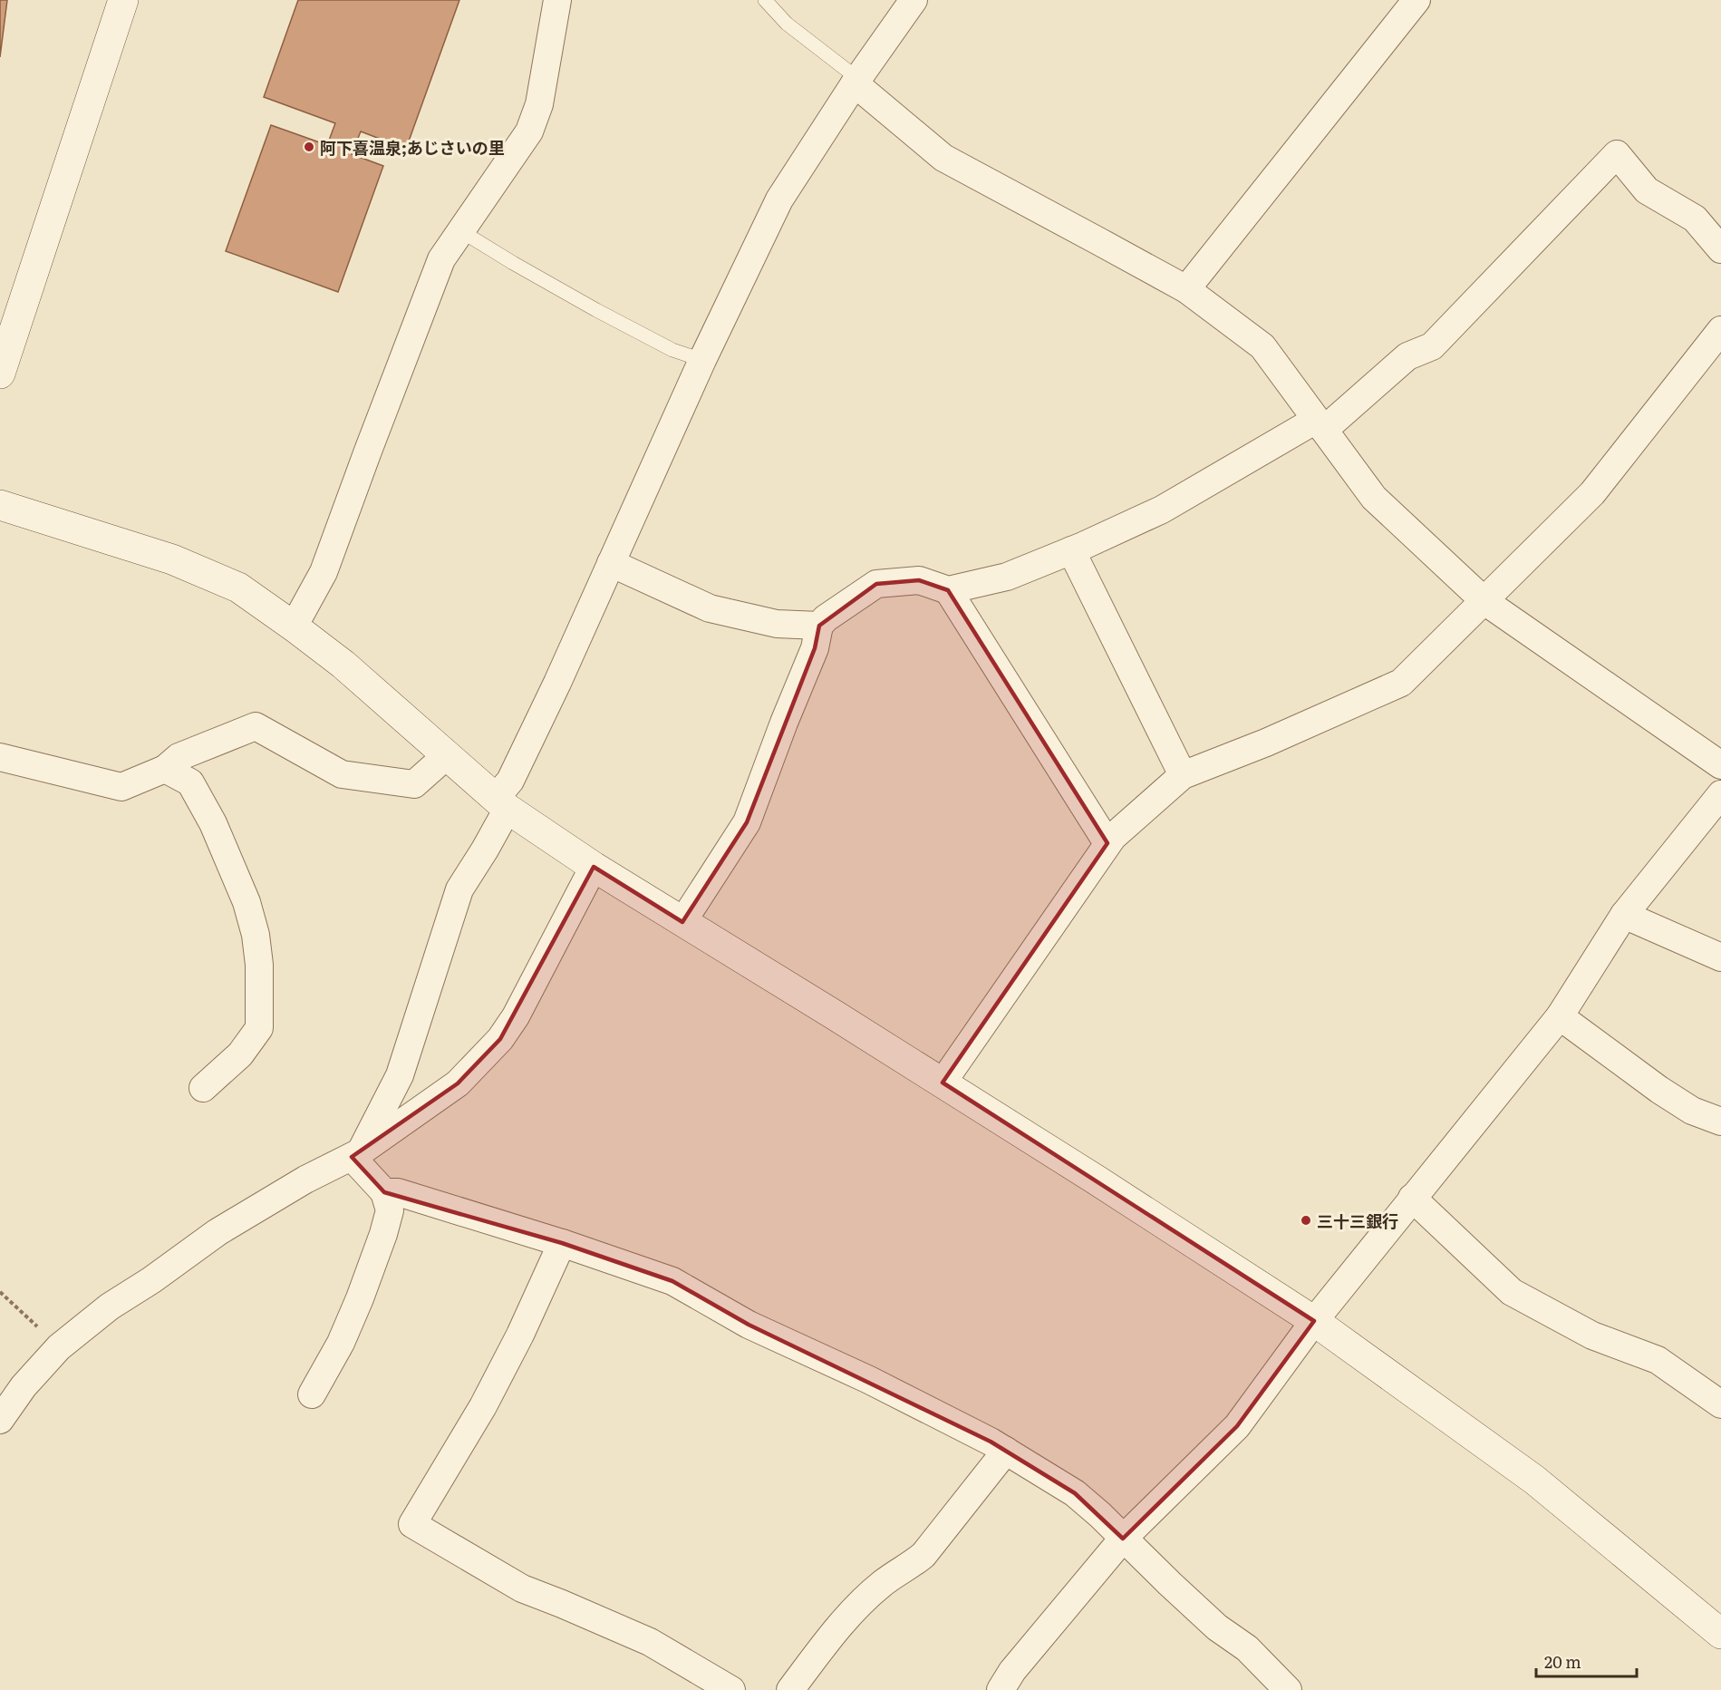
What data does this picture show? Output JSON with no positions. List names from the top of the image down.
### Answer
{
  "places": ["阿下喜温泉;あじさいの里", "三十三銀行"],
  "scale_bar": "20 m"
}
